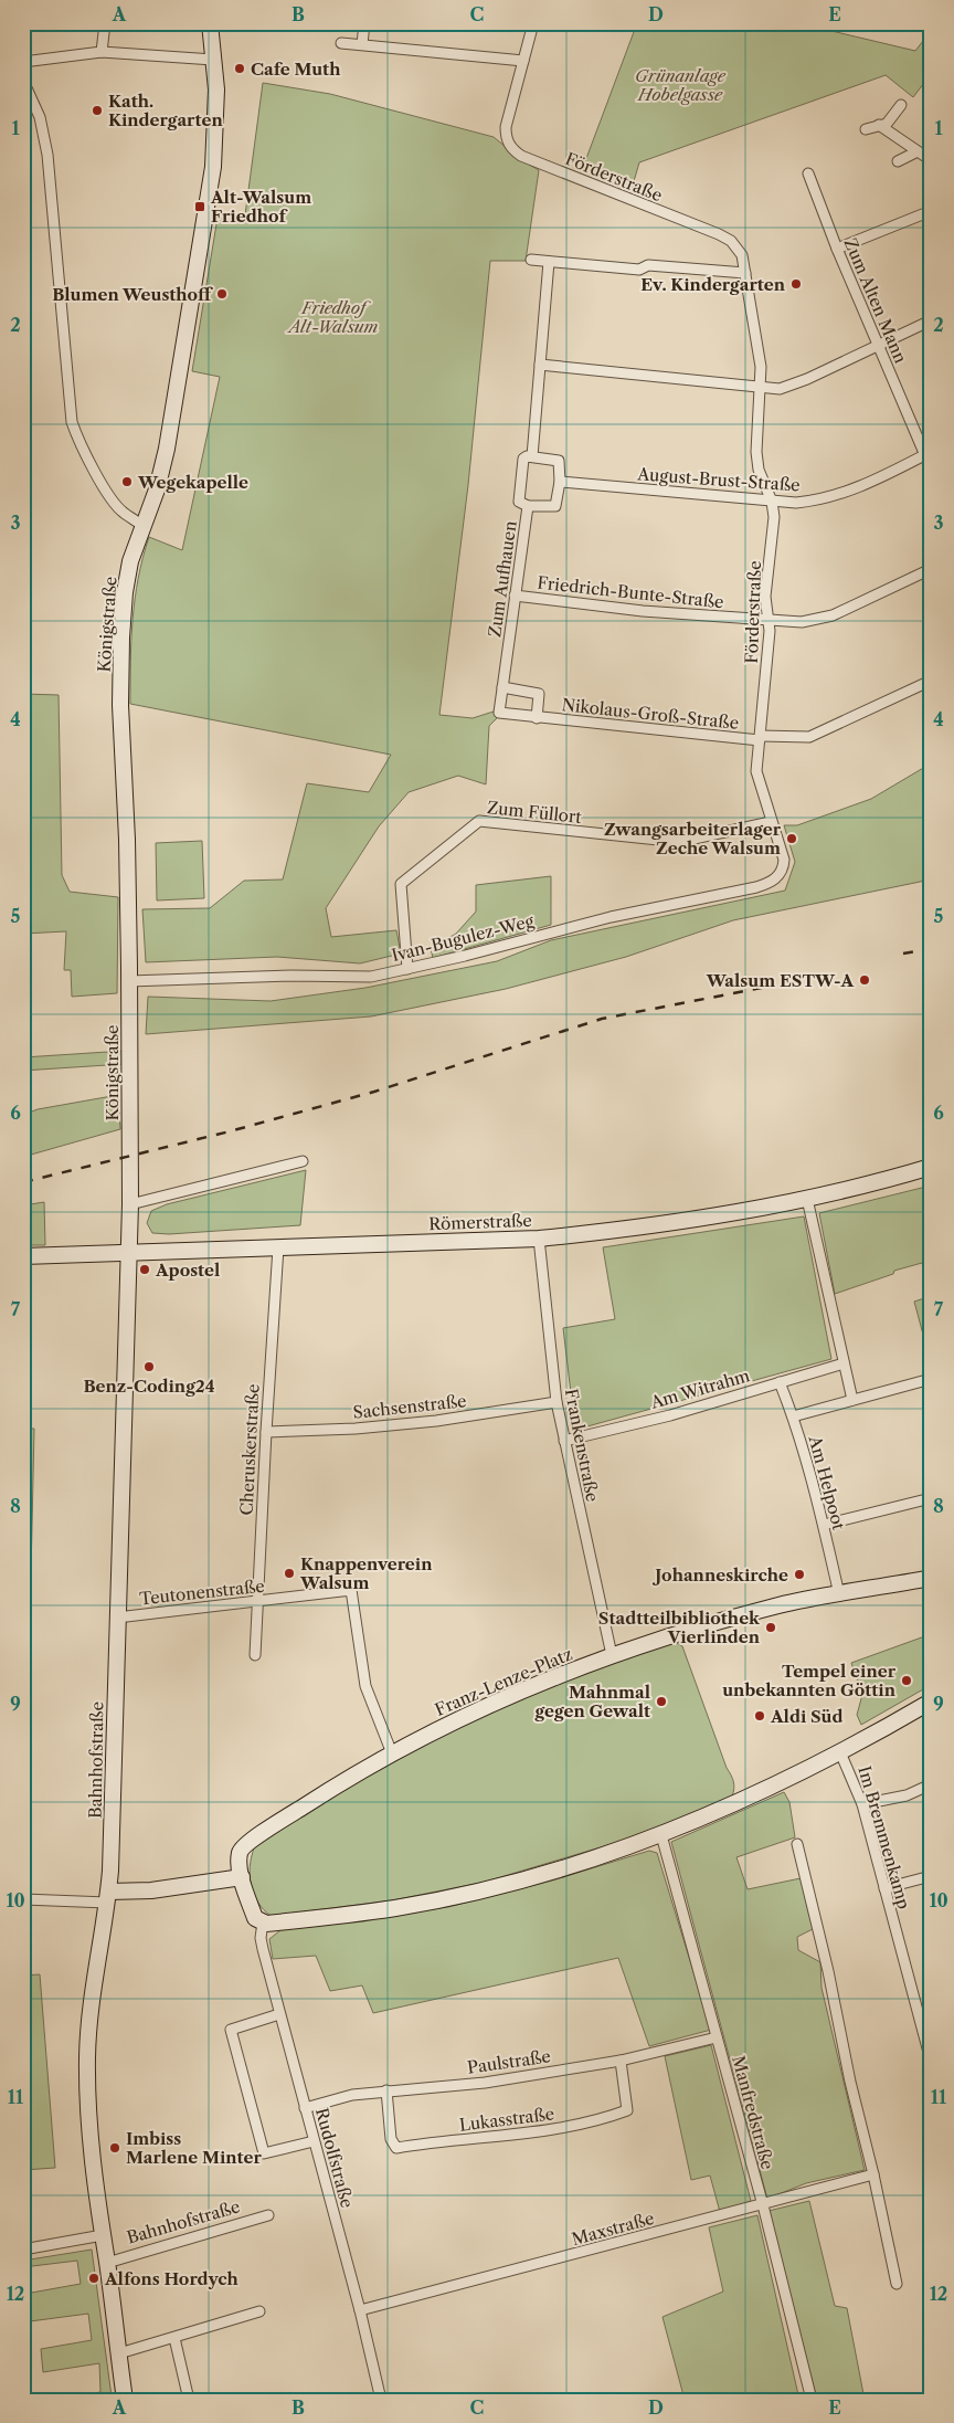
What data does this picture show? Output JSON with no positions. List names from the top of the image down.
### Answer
{
  "streets": {
    "street": [
      "Förderstraße",
      "Zum Alten Mann",
      "August-Brust-Straße",
      "Zum Aufhauen",
      "Friedrich-Bunte-Straße",
      "Königstraße",
      "Nikolaus-Groß-Straße",
      "Zum Füllort",
      "Ivan-Bugulez-Weg",
      "Römerstraße",
      "Am Witrahm",
      "Sachsenstraße",
      "Frankenstraße",
      "Cheruskerstraße",
      "Am Helpoot",
      "Teutonenstraße",
      "Franz-Lenze-Platz",
      "Bahnhofstraße",
      "Im Bremmenkamp",
      "Paulstraße",
      "Manfredstraße",
      "Lukasstraße",
      "Rudolfstraße",
      "Maxstraße"
    ]
  },
  "crossings": [
    ["Förderstraße", "August-Brust-Straße"],
    ["Förderstraße", "Friedrich-Bunte-Straße"],
    ["Förderstraße", "Nikolaus-Groß-Straße"],
    ["Förderstraße", "Zum Füllort"],
    ["Förderstraße", "Ivan-Bugulez-Weg"],
    ["Zum Alten Mann", "August-Brust-Straße"],
    ["Zum Aufhauen", "Friedrich-Bunte-Straße"],
    ["Zum Aufhauen", "Nikolaus-Groß-Straße"],
    ["Königstraße", "Ivan-Bugulez-Weg"],
    ["Königstraße", "Römerstraße"],
    ["Königstraße", "Bahnhofstraße"],
    ["Zum Füllort", "Ivan-Bugulez-Weg"],
    ["Römerstraße", "Frankenstraße"],
    ["Römerstraße", "Cheruskerstraße"],
    ["Römerstraße", "Bahnhofstraße"],
    ["Am Witrahm", "Frankenstraße"],
    ["Am Witrahm", "Am Helpoot"],
    ["Sachsenstraße", "Frankenstraße"],
    ["Sachsenstraße", "Cheruskerstraße"],
    ["Frankenstraße", "Franz-Lenze-Platz"],
    ["Cheruskerstraße", "Teutonenstraße"],
    ["Am Helpoot", "Franz-Lenze-Platz"],
    ["Teutonenstraße", "Franz-Lenze-Platz"],
    ["Teutonenstraße", "Bahnhofstraße"],
    ["Franz-Lenze-Platz", "Rudolfstraße"],
    ["Paulstraße", "Manfredstraße"],
    ["Paulstraße", "Lukasstraße"],
    ["Paulstraße", "Rudolfstraße"],
    ["Manfredstraße", "Maxstraße"],
    ["Rudolfstraße", "Maxstraße"]
  ],
  "parks": ["Grünanlage Hobelgasse", "Friedhof Alt-Walsum"],
  "places": {
    "other": [
      "Cafe Muth",
      "Kath. Kindergarten",
      "Ev. Kindergarten",
      "Blumen Weusthoff",
      "Wegekapelle",
      "Zwangsarbeiterlager Zeche Walsum",
      "Walsum ESTW-A",
      "Apostel",
      "Benz-Coding24",
      "Knappenverein Walsum",
      "Johanneskirche",
      "Stadtteilbibliothek Vierlinden",
      "Tempel einer unbekannten Göttin",
      "Mahnmal gegen Gewalt",
      "Aldi Süd",
      "Imbiss Marlene Minter",
      "Alfons Hordych"
    ],
    "transit": ["Alt-Walsum Friedhof"]
  },
  "grid": {
    "columns": [
      "A",
      "B",
      "C",
      "D",
      "E"
    ],
    "rows": [
      "1",
      "2",
      "3",
      "4",
      "5",
      "6",
      "7",
      "8",
      "9",
      "10",
      "11",
      "12"
    ]
  }
}
